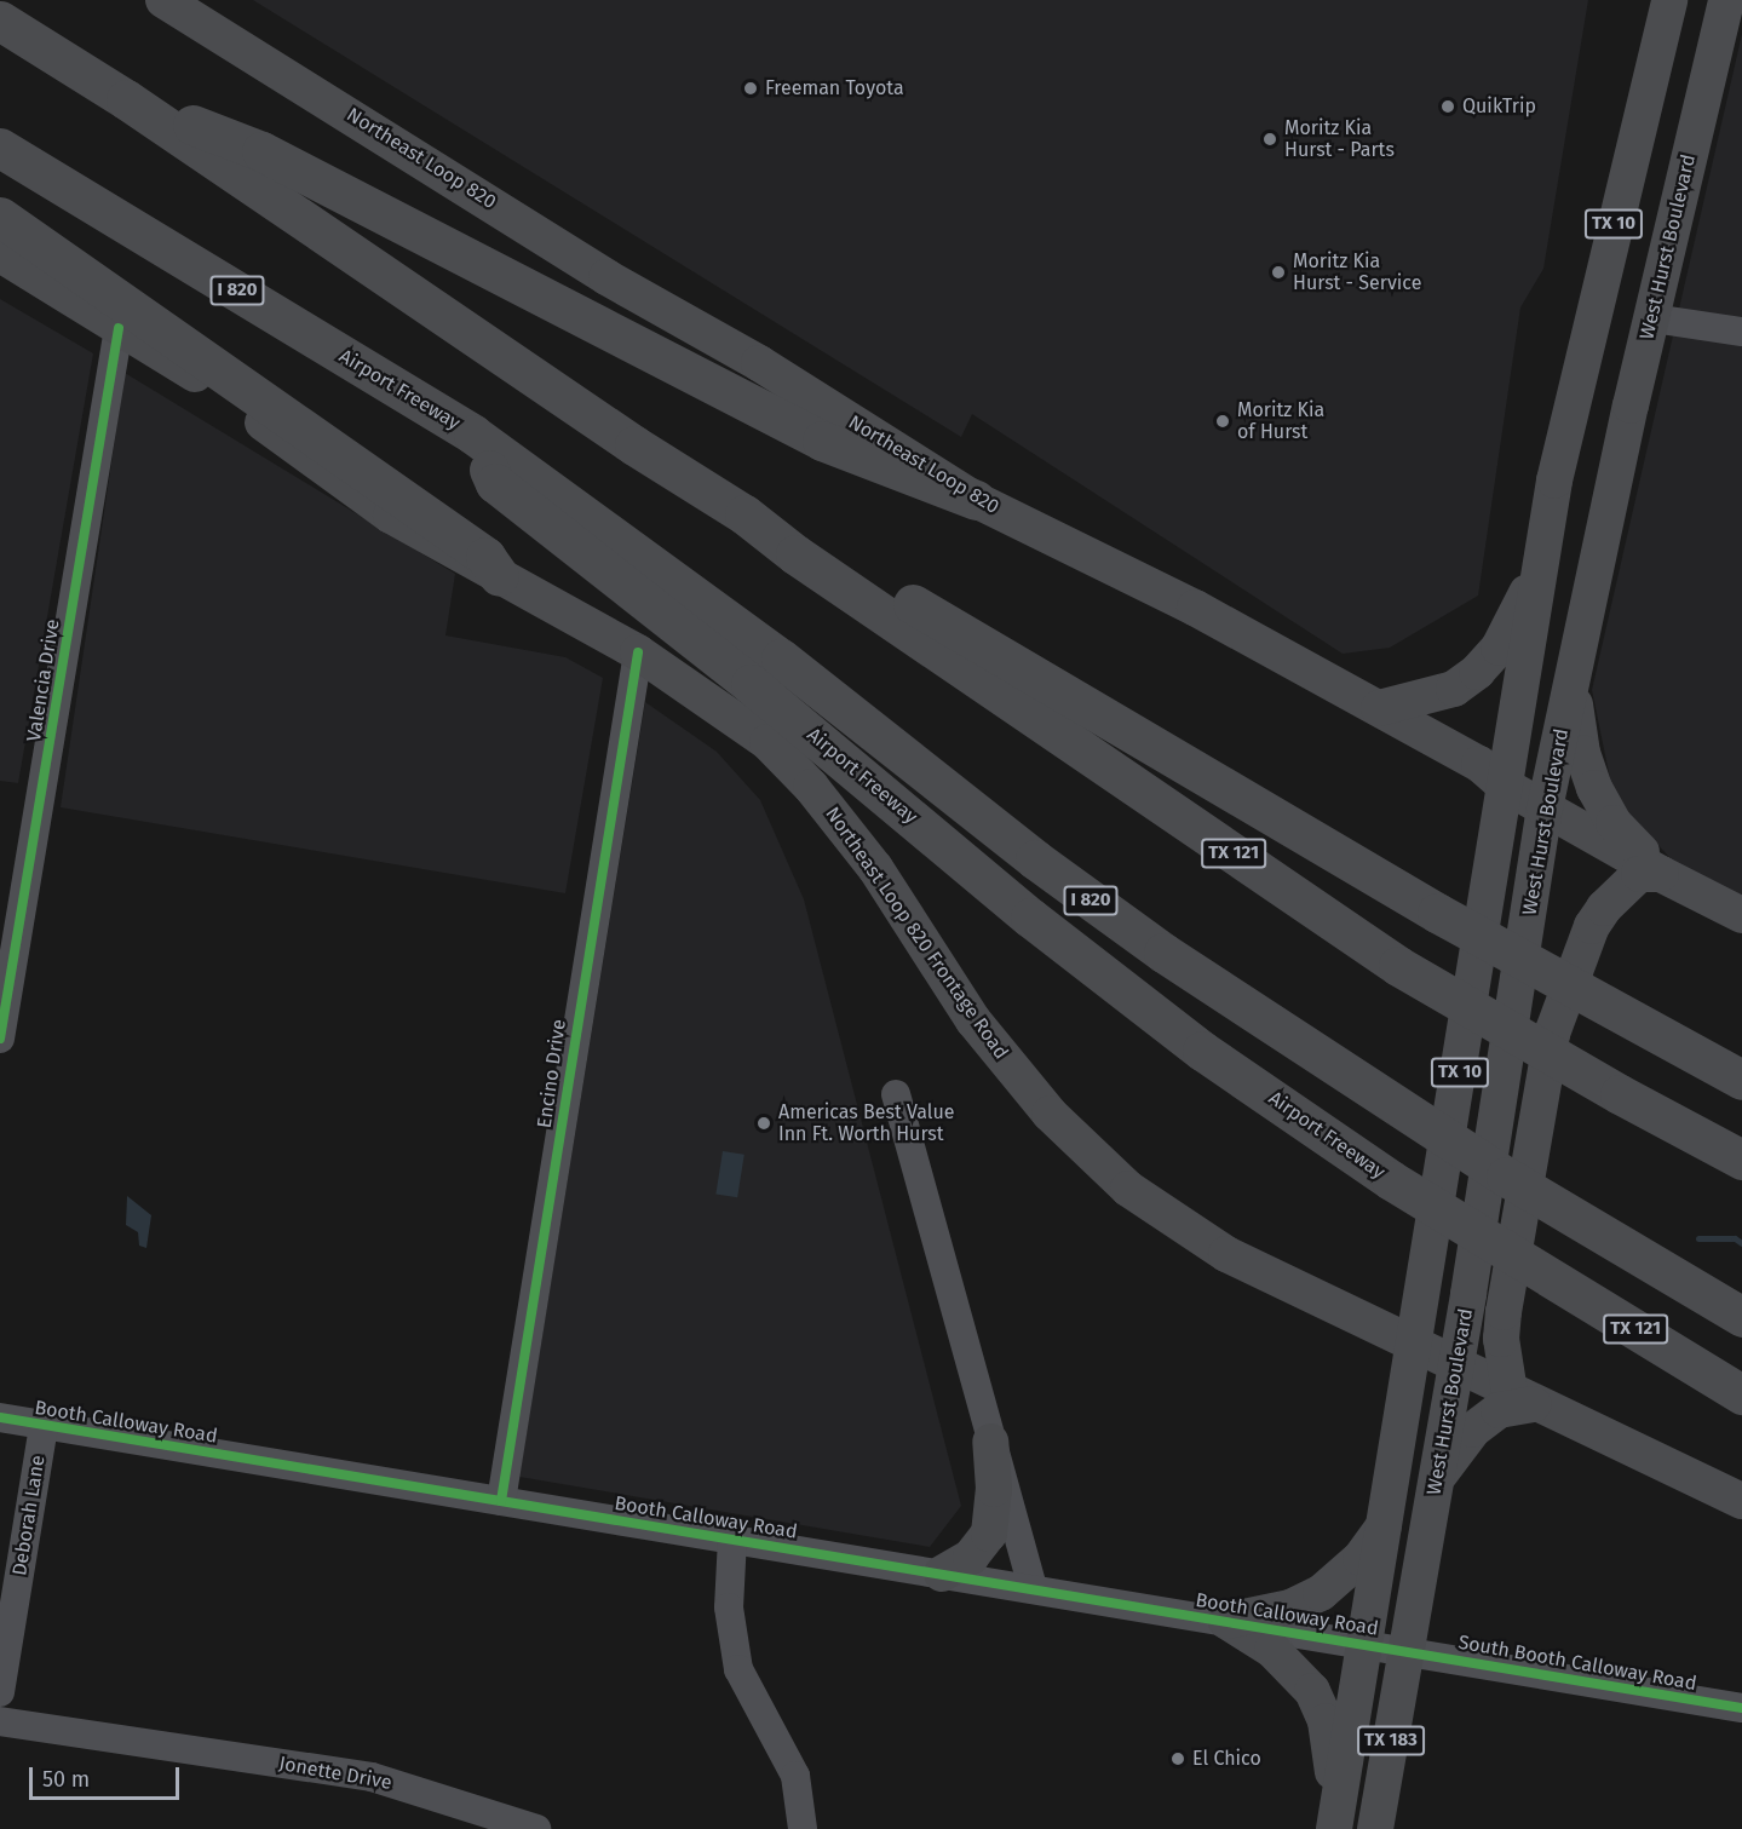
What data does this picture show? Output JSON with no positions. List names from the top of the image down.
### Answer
{
  "streets": {
    "highway": ["I 820", "Airport Freeway", "TX 121"],
    "main road": [
      "Northeast Loop 820",
      "TX 10",
      "West Hurst Boulevard",
      "Northeast Loop 820 Frontage Road",
      "TX 183"
    ],
    "street": [
      "Valencia Drive",
      "Encino Drive",
      "Booth Calloway Road",
      "Deborah Lane",
      "South Booth Calloway Road",
      "Jonette Drive"
    ]
  },
  "crossings": [
    ["Northeast Loop 820", "TX 10"],
    ["Northeast Loop 820", "West Hurst Boulevard"],
    ["TX 10", "Northeast Loop 820 Frontage Road"],
    ["TX 10", "Booth Calloway Road"],
    ["West Hurst Boulevard", "Northeast Loop 820 Frontage Road"],
    ["West Hurst Boulevard", "Booth Calloway Road"],
    ["West Hurst Boulevard", "South Booth Calloway Road"],
    ["West Hurst Boulevard", "TX 183"],
    ["I 820", "Airport Freeway"],
    ["Valencia Drive", "Northeast Loop 820 Frontage Road"],
    ["Northeast Loop 820 Frontage Road", "Encino Drive"],
    ["Encino Drive", "Booth Calloway Road"],
    ["Booth Calloway Road", "Deborah Lane"],
    ["Booth Calloway Road", "South Booth Calloway Road"],
    ["Booth Calloway Road", "TX 183"],
    ["South Booth Calloway Road", "TX 183"]
  ],
  "places": [
    "Freeman Toyota",
    "QuikTrip",
    "Moritz Kia Hurst - Parts",
    "Moritz Kia Hurst - Service",
    "Moritz Kia of Hurst",
    "Americas Best Value Inn Ft. Worth Hurst",
    "El Chico"
  ],
  "scale_bar": "50 m"
}
